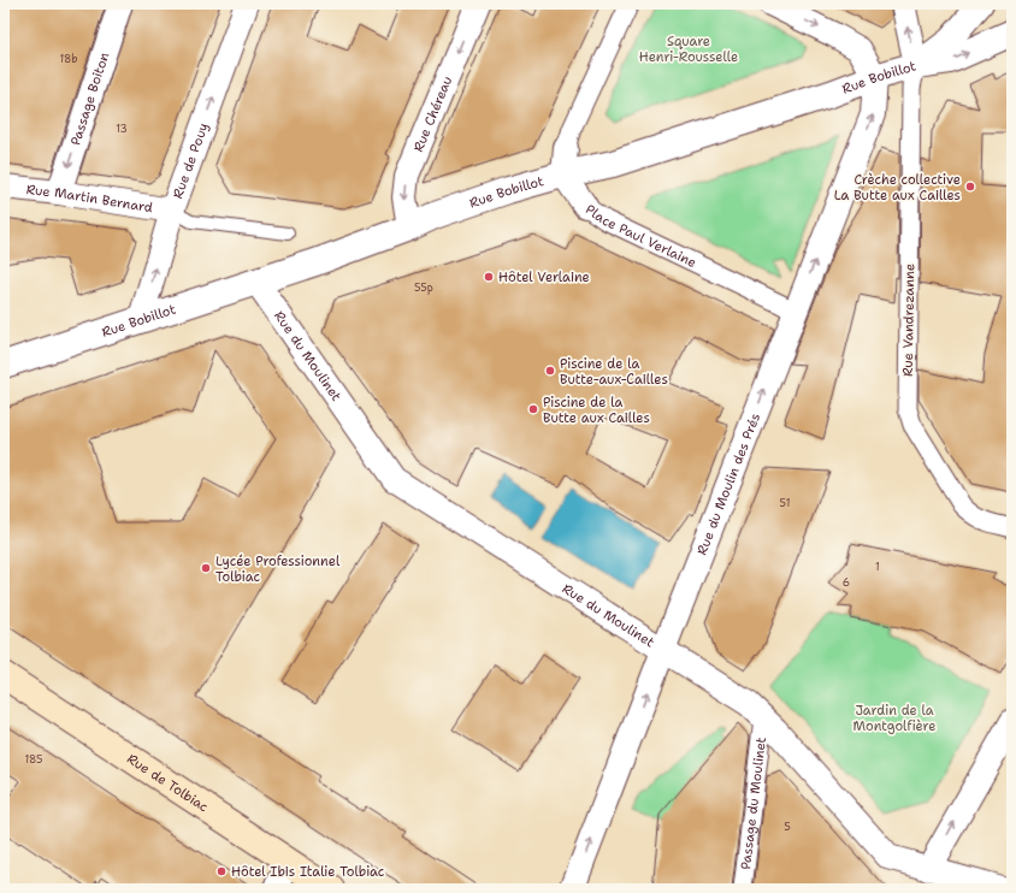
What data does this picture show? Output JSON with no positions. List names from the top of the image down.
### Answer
{
  "streets": {
    "main road": ["Rue de Tolbiac"],
    "street": [
      "Rue Bobillot",
      "Passage Boiton",
      "Rue Chéreau",
      "Rue de Pouy",
      "Rue Martin Bernard",
      "Place Paul Verlaine",
      "Rue Vandrezanne",
      "Rue du Moulinet",
      "Rue du Moulin des Prés",
      "Passage du Moulinet"
    ]
  },
  "crossings": [
    ["Rue Bobillot", "Rue Chéreau"],
    ["Rue Bobillot", "Rue de Pouy"],
    ["Rue Bobillot", "Place Paul Verlaine"],
    ["Rue Bobillot", "Rue Vandrezanne"],
    ["Rue Bobillot", "Rue du Moulinet"],
    ["Rue Bobillot", "Rue du Moulin des Prés"],
    ["Passage Boiton", "Rue Martin Bernard"],
    ["Rue de Pouy", "Rue Martin Bernard"],
    ["Place Paul Verlaine", "Rue du Moulin des Prés"],
    ["Rue du Moulinet", "Rue du Moulin des Prés"],
    ["Rue du Moulinet", "Passage du Moulinet"]
  ],
  "one_way": ["Passage Boiton", "Rue de Pouy", "Rue du Moulin des Prés"],
  "parks": ["Square Henri-Rousselle", "Jardin de la Montgolfière"],
  "places": [
    "Crèche collective La Butte aux Cailles",
    "Hôtel Verlaine",
    "Piscine de la Butte-aux-Cailles",
    "Piscine de la Butte aux Cailles",
    "Lycée Professionnel Tolbiac",
    "Hôtel Ibis Italie Tolbiac"
  ],
  "house_numbers": [
    "18b",
    "13",
    "55p",
    "51",
    "1",
    "6",
    "185",
    "5"
  ]
}
